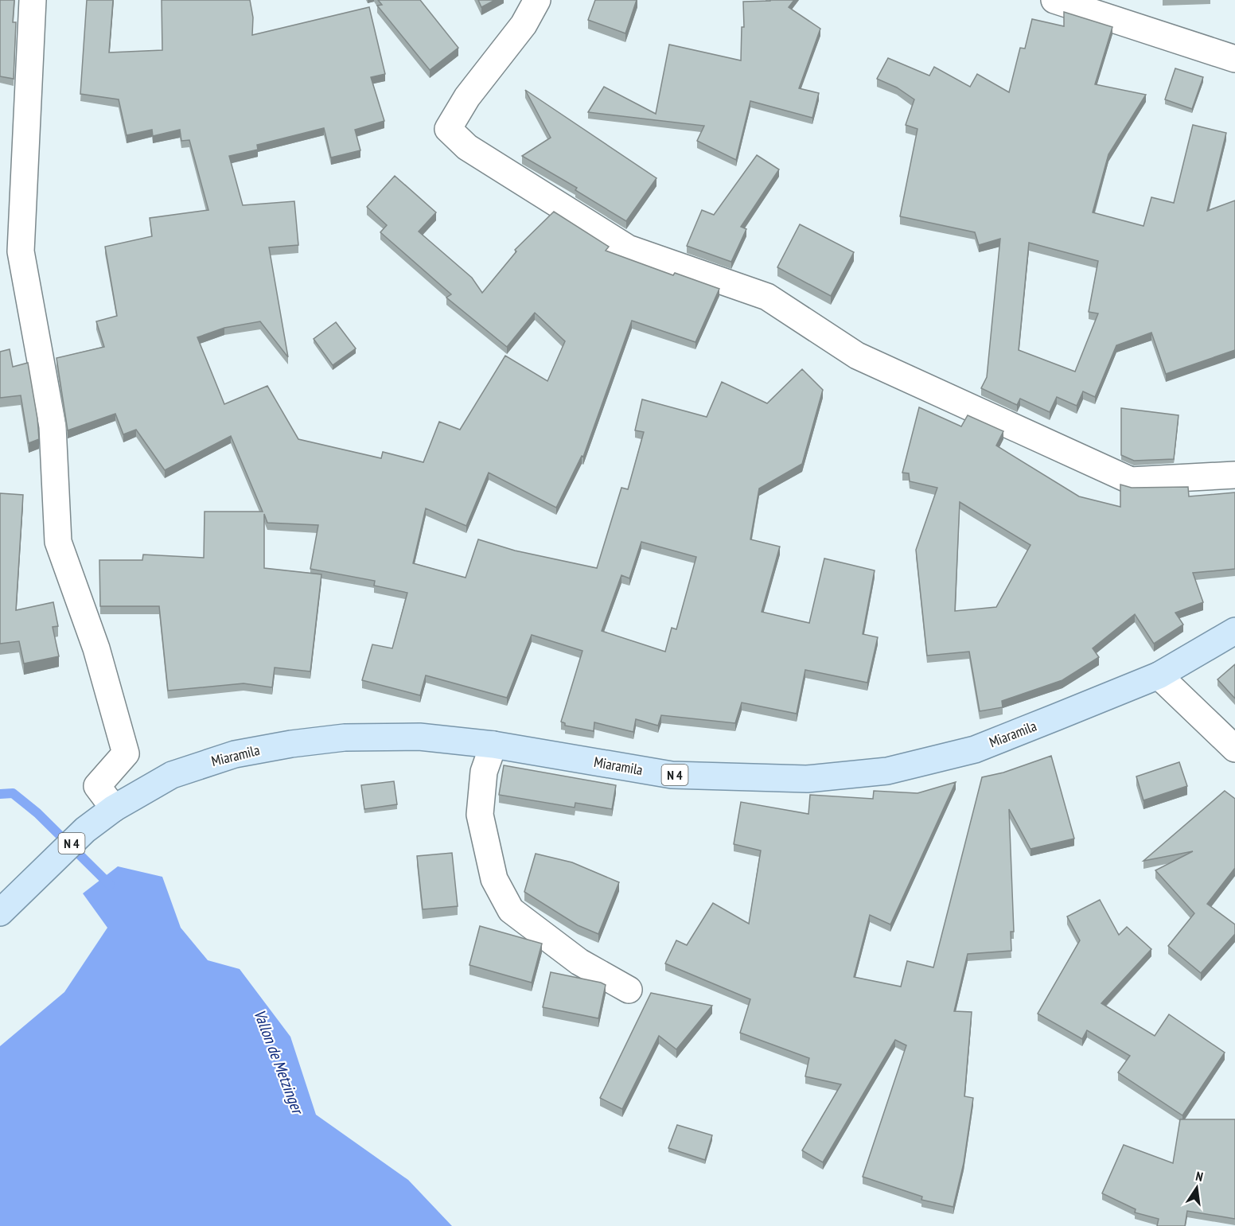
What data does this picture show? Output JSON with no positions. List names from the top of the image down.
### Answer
{
  "streets": {
    "main road": ["Miaramila", "N 4"]
  },
  "crossings": [
    ["Miaramila", "N 4"]
  ],
  "water": ["Vallon de Metzinger"],
  "north": "top"
}
